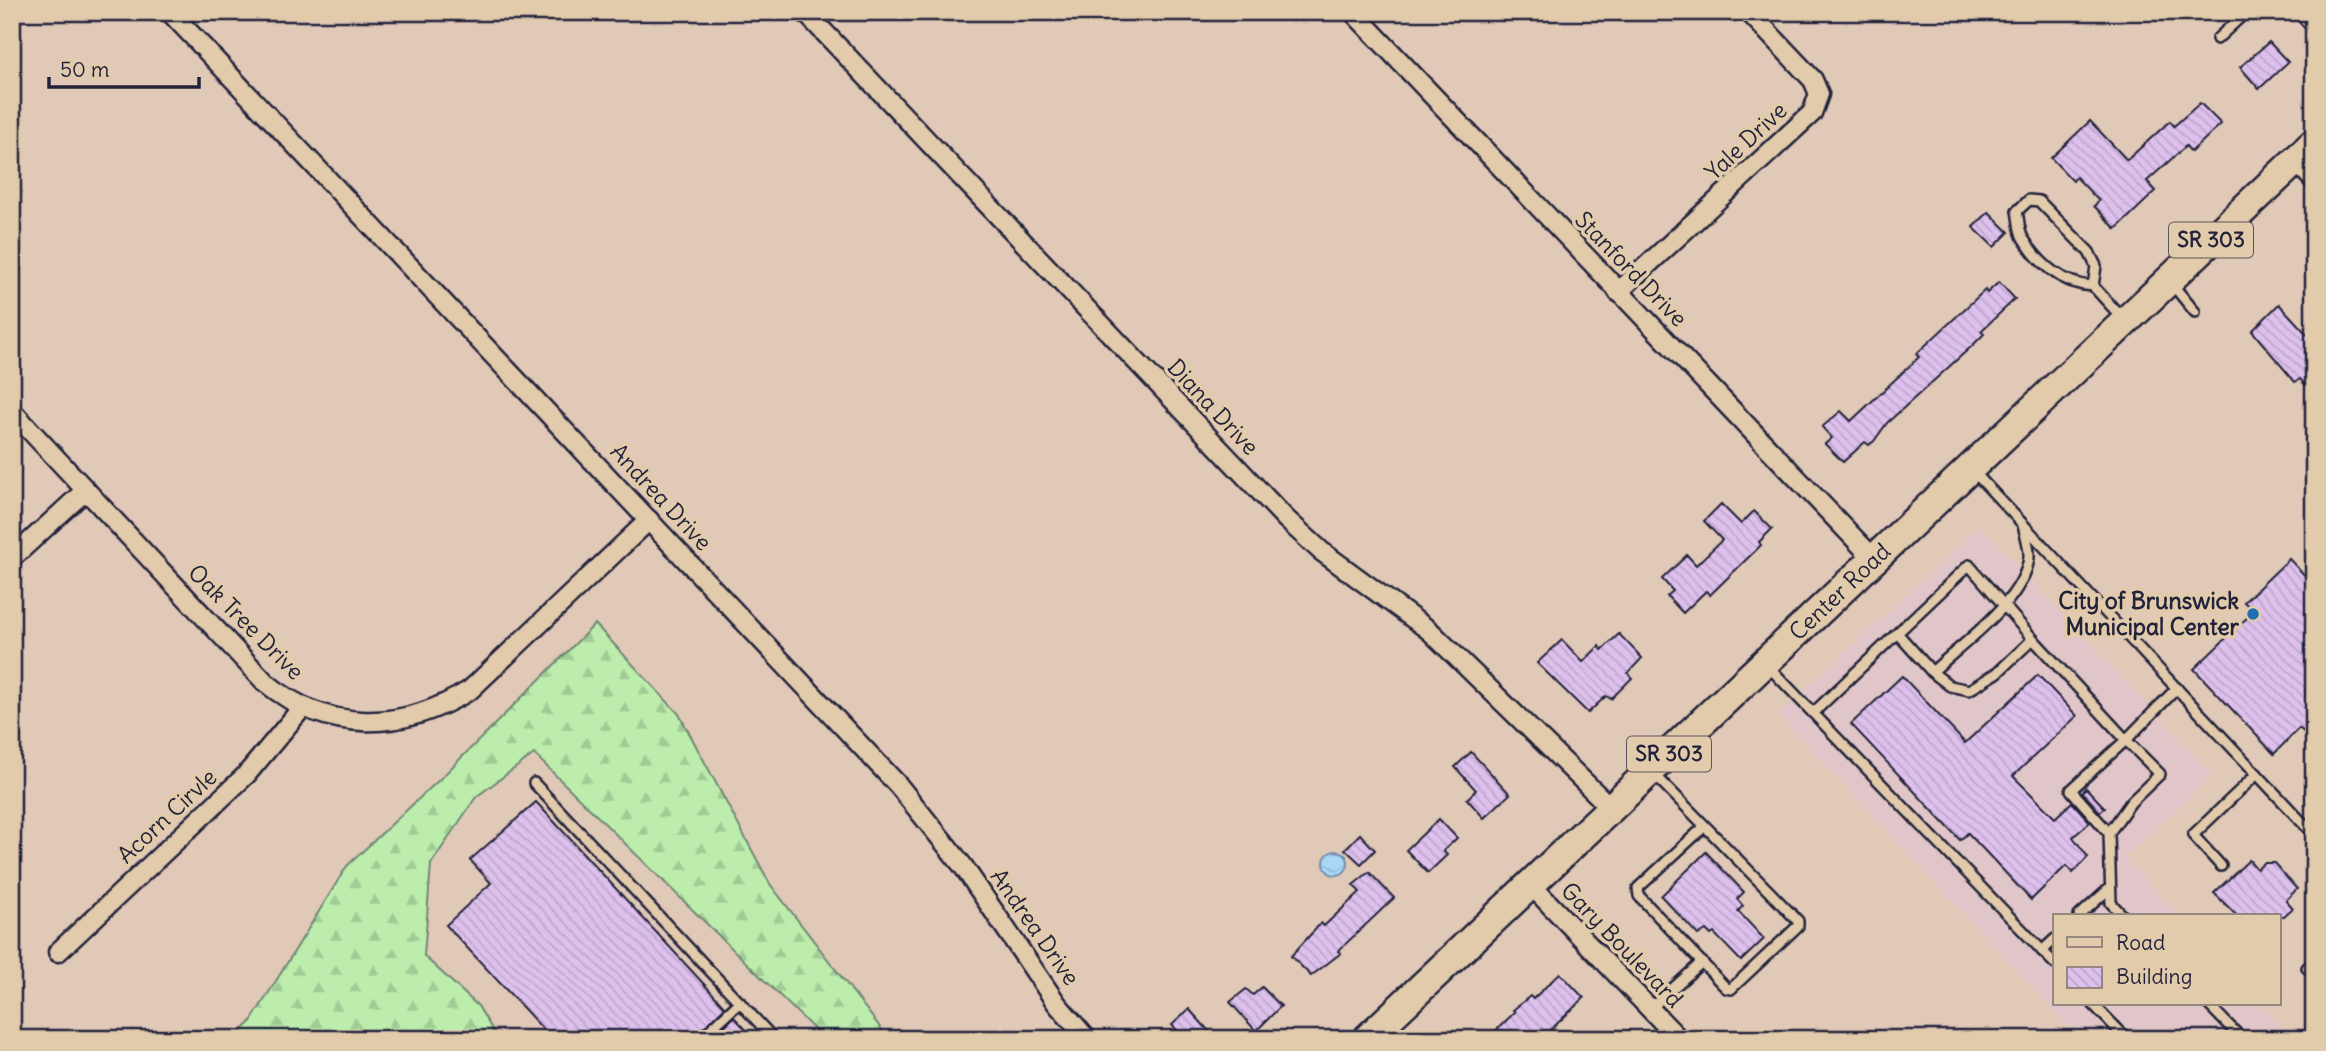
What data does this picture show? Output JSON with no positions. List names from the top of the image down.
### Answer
{
  "streets": {
    "main road": ["SR 303", "Center Road"],
    "street": [
      "Yale Drive",
      "Stanford Drive",
      "Diana Drive",
      "Andrea Drive",
      "Oak Tree Drive",
      "Acorn Cirvle",
      "Gary Boulevard"
    ]
  },
  "crossings": [
    ["Yale Drive", "Stanford Drive"],
    ["Stanford Drive", "Center Road"],
    ["Diana Drive", "Center Road"],
    ["Andrea Drive", "Oak Tree Drive"],
    ["Center Road", "Gary Boulevard"],
    ["Oak Tree Drive", "Acorn Cirvle"]
  ],
  "places": ["City of Brunswick Municipal Center"],
  "legend": ["Road", "Building"],
  "scale_bar": "50 m"
}
